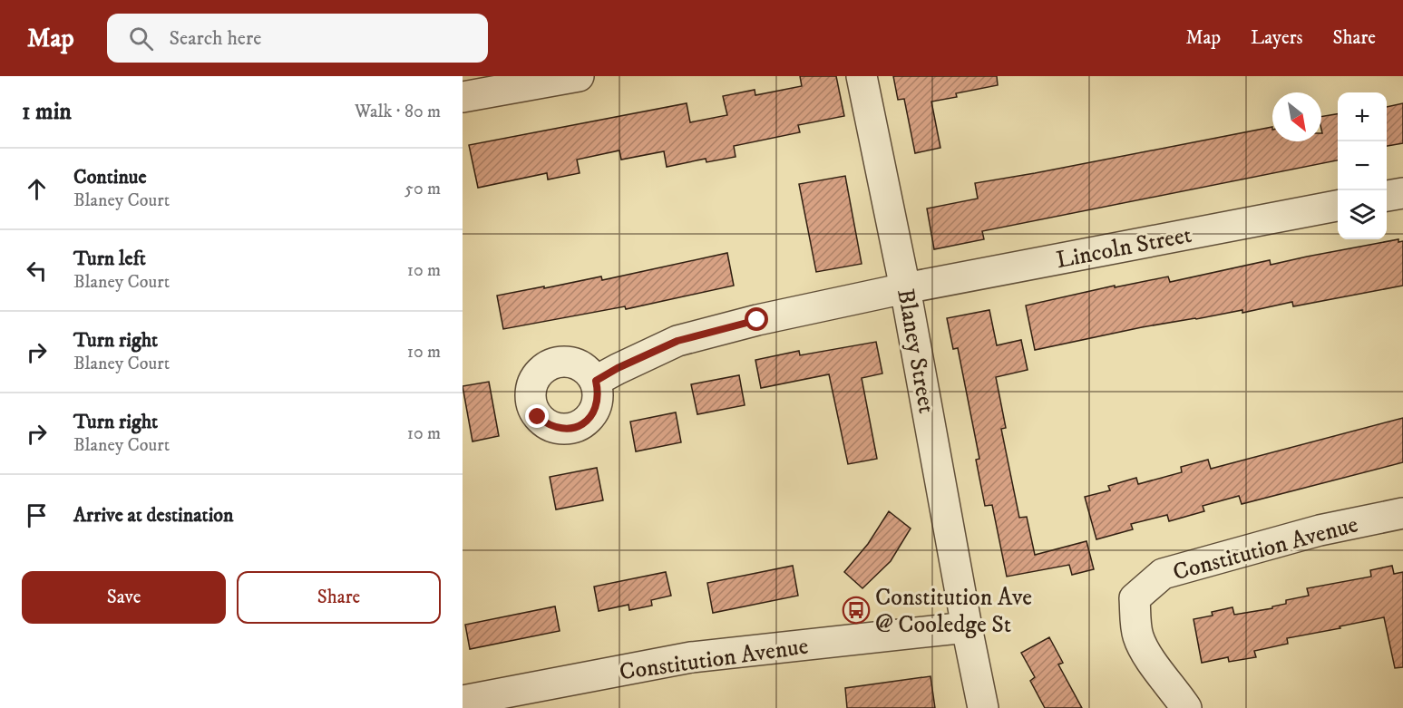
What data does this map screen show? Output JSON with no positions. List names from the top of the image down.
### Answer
{
  "streets": {
    "street": ["Lincoln Street", "Blaney Street", "Constitution Avenue"]
  },
  "crossings": [
    ["Lincoln Street", "Blaney Street"],
    ["Blaney Street", "Constitution Avenue"]
  ],
  "places": {
    "bus stop": ["Constitution Ave @ Cooledge St"]
  },
  "north": "bottom right",
  "page": {
    "header": "Map",
    "search": "Search here",
    "nav": ["Map", "Layers", "Share"],
    "heading": ["1 min", "Walk · 80 m"],
    "map_buttons": ["+", "−"],
    "list": [
      ["Continue", "Blaney Court", "50 m"],
      ["Turn left", "Blaney Court", "10 m"],
      ["Turn right", "Blaney Court", "10 m"],
      ["Turn right", "Blaney Court", "10 m"],
      "Arrive at destination"
    ],
    "buttons": ["Save", "Share"]
  }
}
